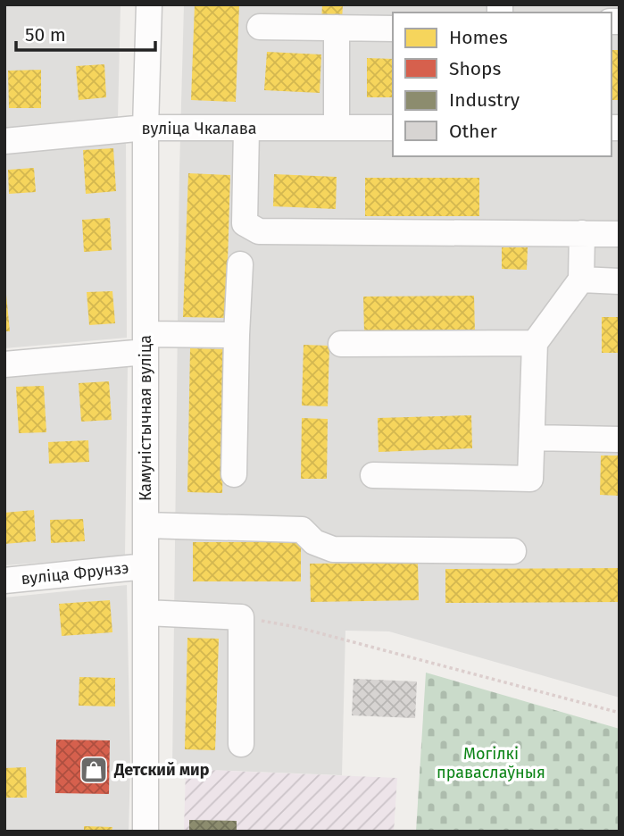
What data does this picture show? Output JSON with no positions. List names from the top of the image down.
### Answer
{
  "streets": {
    "street": ["вуліца Чкалава", "Камуністычная вуліца", "вуліца Фрунзэ"]
  },
  "crossings": [
    ["вуліца Чкалава", "Камуністычная вуліца"],
    ["Камуністычная вуліца", "вуліца Фрунзэ"]
  ],
  "parks": ["Могілкі праваслаўныя"],
  "places": {
    "shop": ["Детский мир"]
  },
  "legend": [
    "Homes",
    "Shops",
    "Industry",
    "Other"
  ],
  "scale_bar": "50 m"
}
